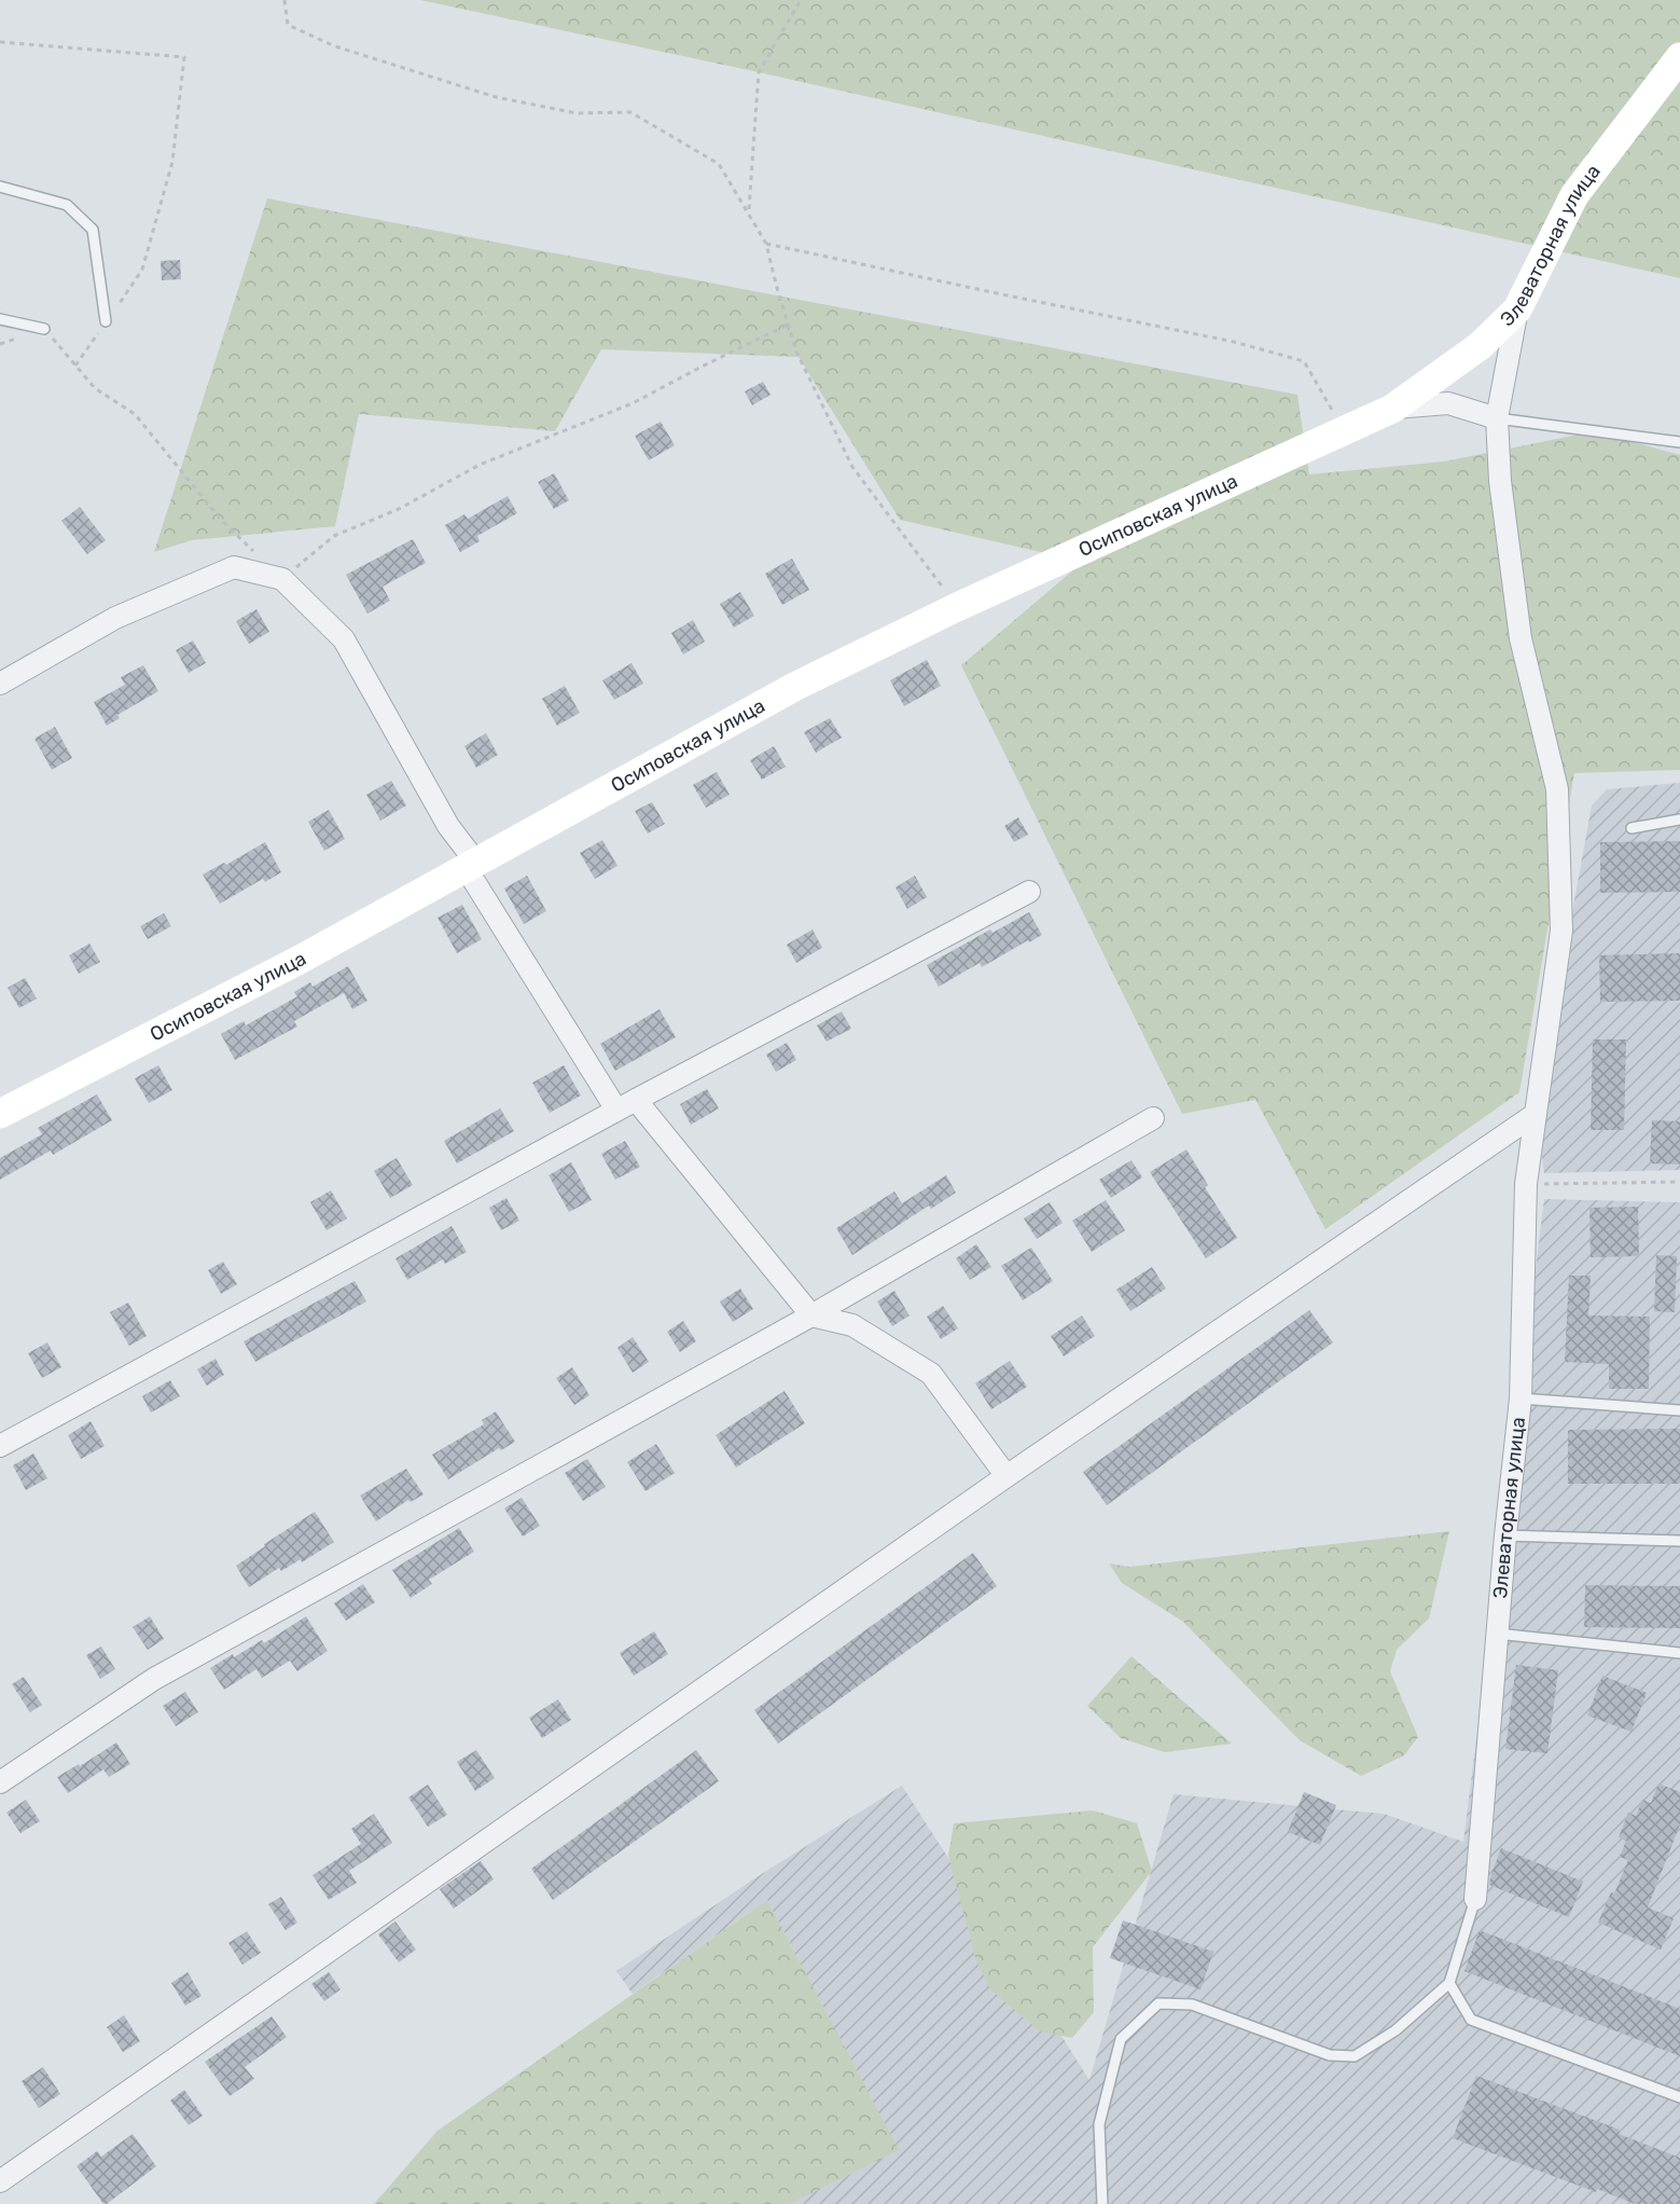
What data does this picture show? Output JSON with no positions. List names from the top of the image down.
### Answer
{
  "streets": {
    "street": ["Элеваторная улица", "Осиповская улица"]
  },
  "crossings": [
    ["Элеваторная улица", "Осиповская улица"]
  ]
}
